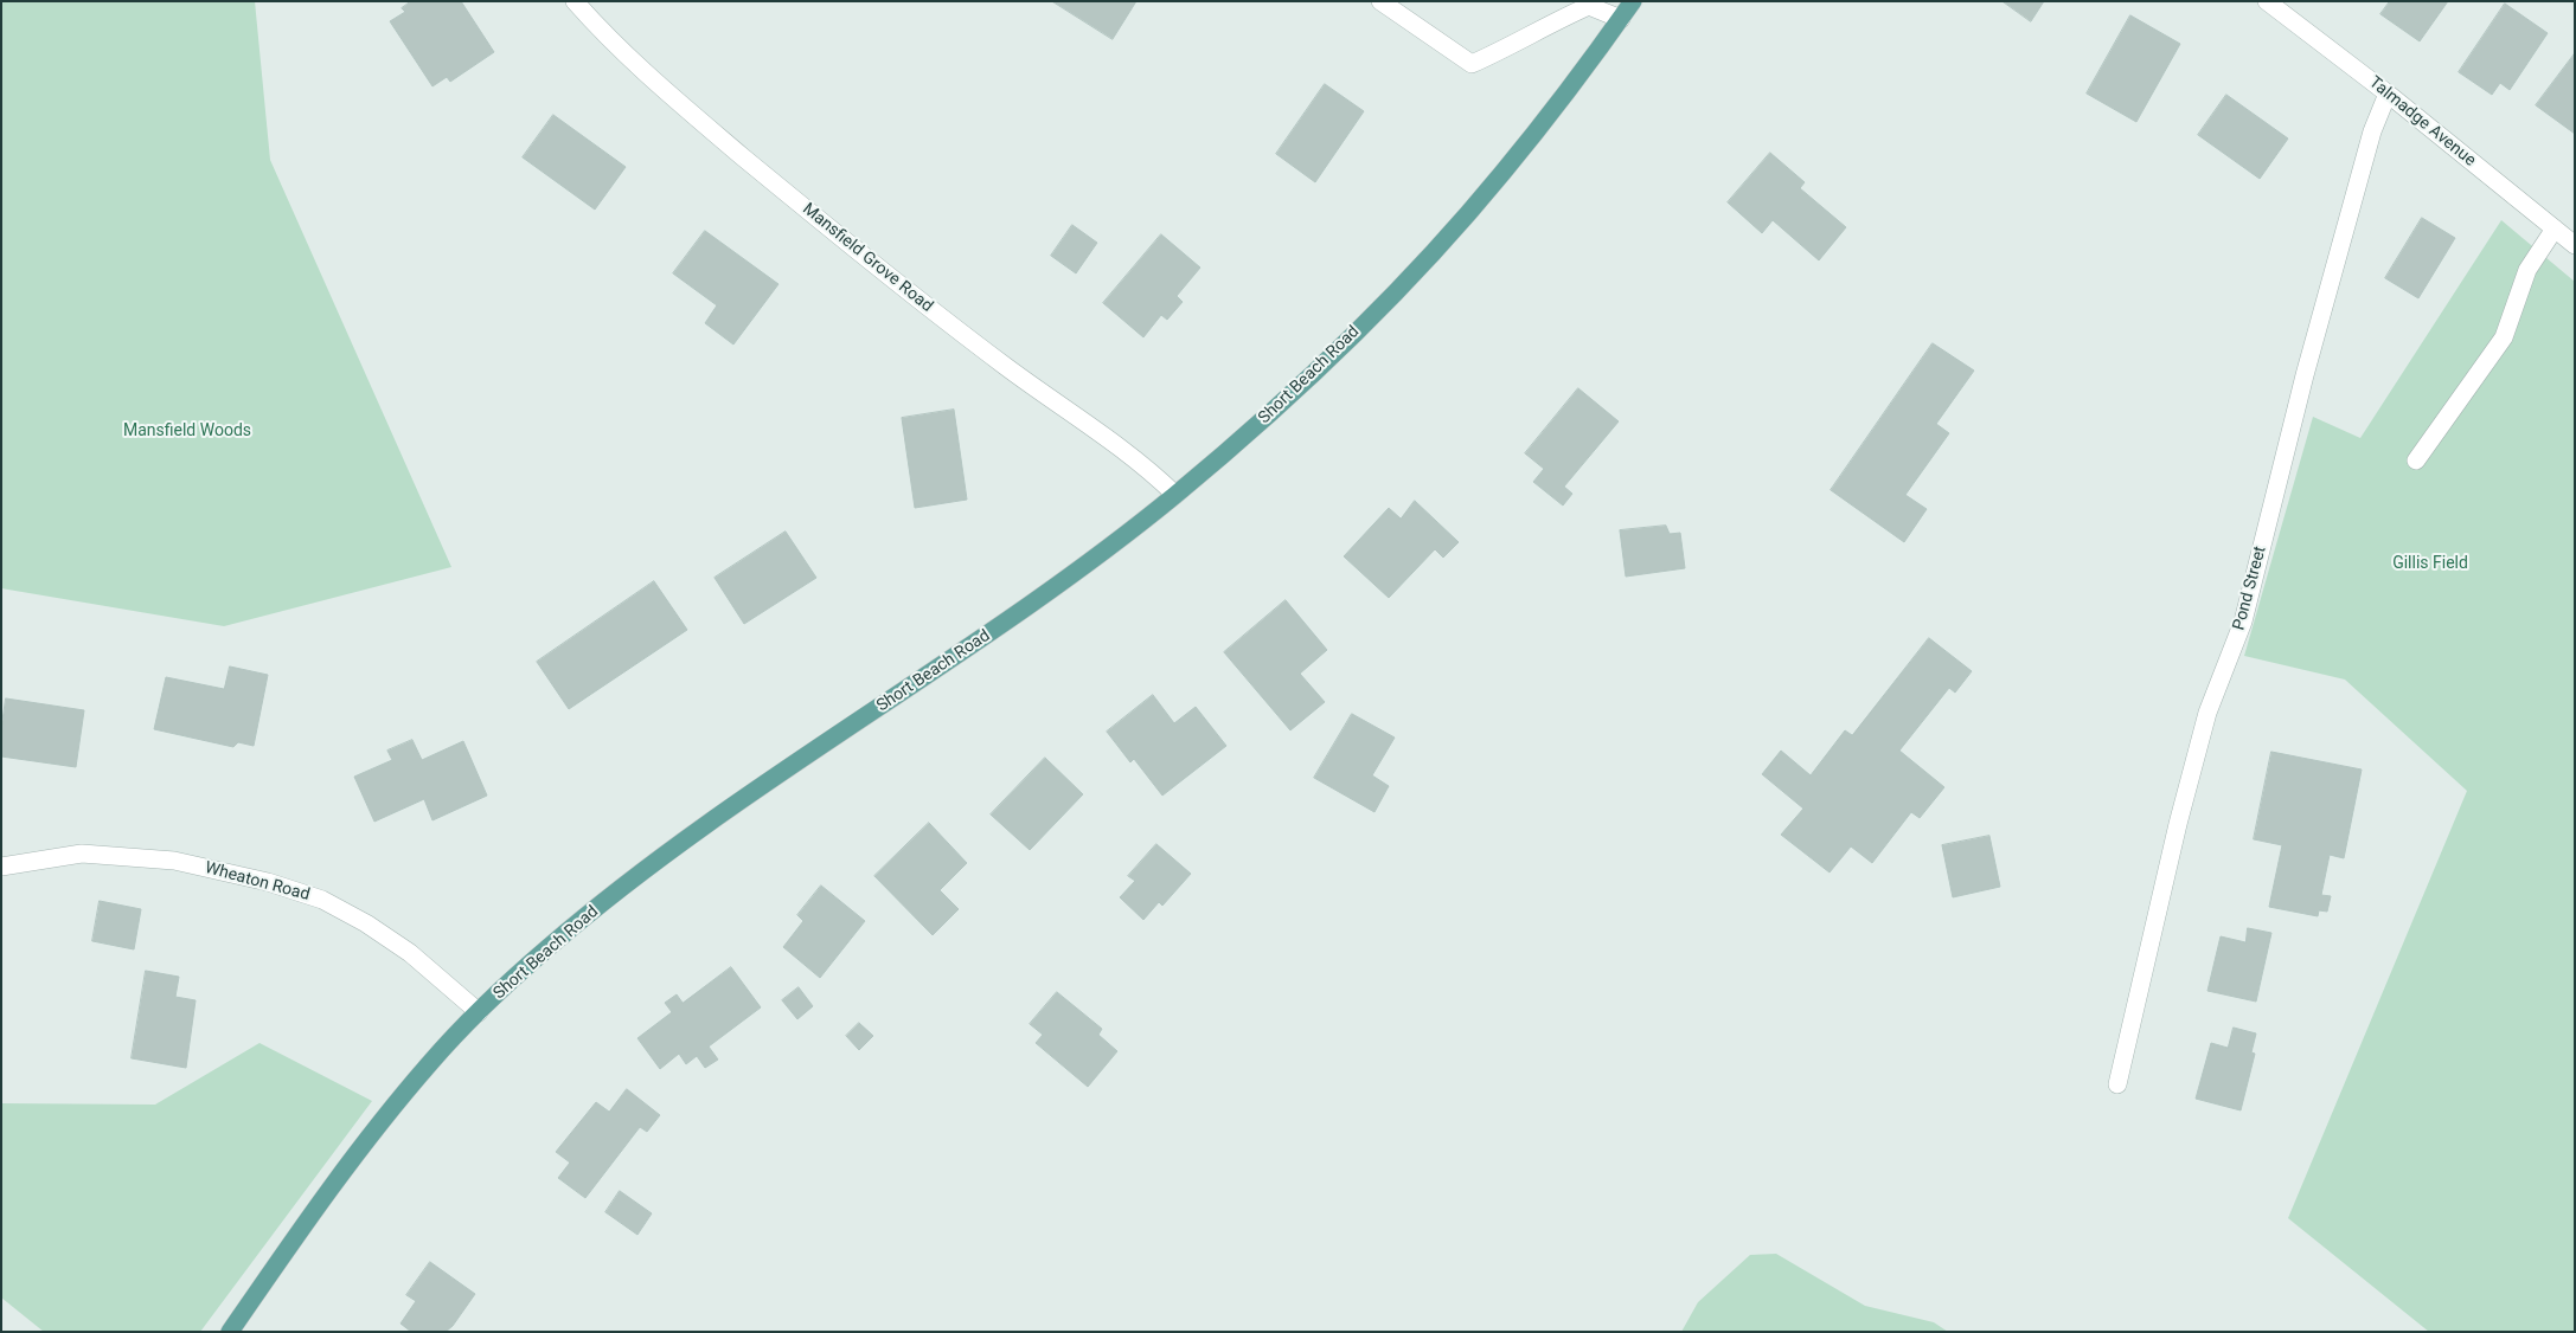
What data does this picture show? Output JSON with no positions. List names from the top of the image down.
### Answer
{
  "streets": {
    "main road": ["Short Beach Road"],
    "street": [
      "Talmadge Avenue",
      "Mansfield Grove Road",
      "Pond Street",
      "Wheaton Road"
    ]
  },
  "crossings": [
    ["Talmadge Avenue", "Pond Street"],
    ["Mansfield Grove Road", "Short Beach Road"],
    ["Short Beach Road", "Wheaton Road"]
  ],
  "parks": ["Mansfield Woods", "Gillis Field"]
}
